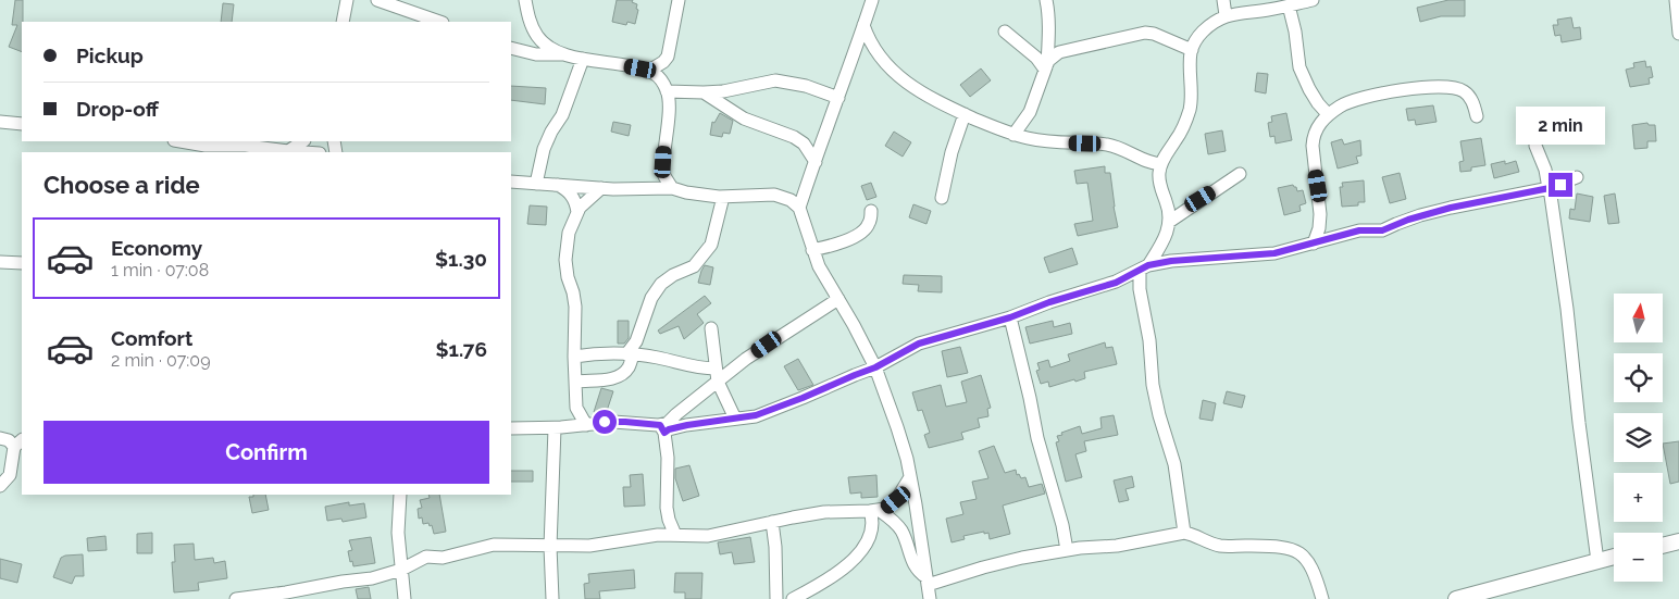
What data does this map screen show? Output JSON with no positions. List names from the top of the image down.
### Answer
{
  "north": "top",
  "page": {
    "banner": ["Pickup", "Drop-off"],
    "bubble": "2 min",
    "heading": "Choose a ride",
    "list": [
      {
        "name": "Economy",
        "note": "1 min · 07:08",
        "value": "$1.30"
      },
      {
        "name": "Comfort",
        "note": "2 min · 07:09",
        "value": "$1.76"
      }
    ],
    "map_buttons": ["+", "−"],
    "buttons": "Confirm"
  }
}
